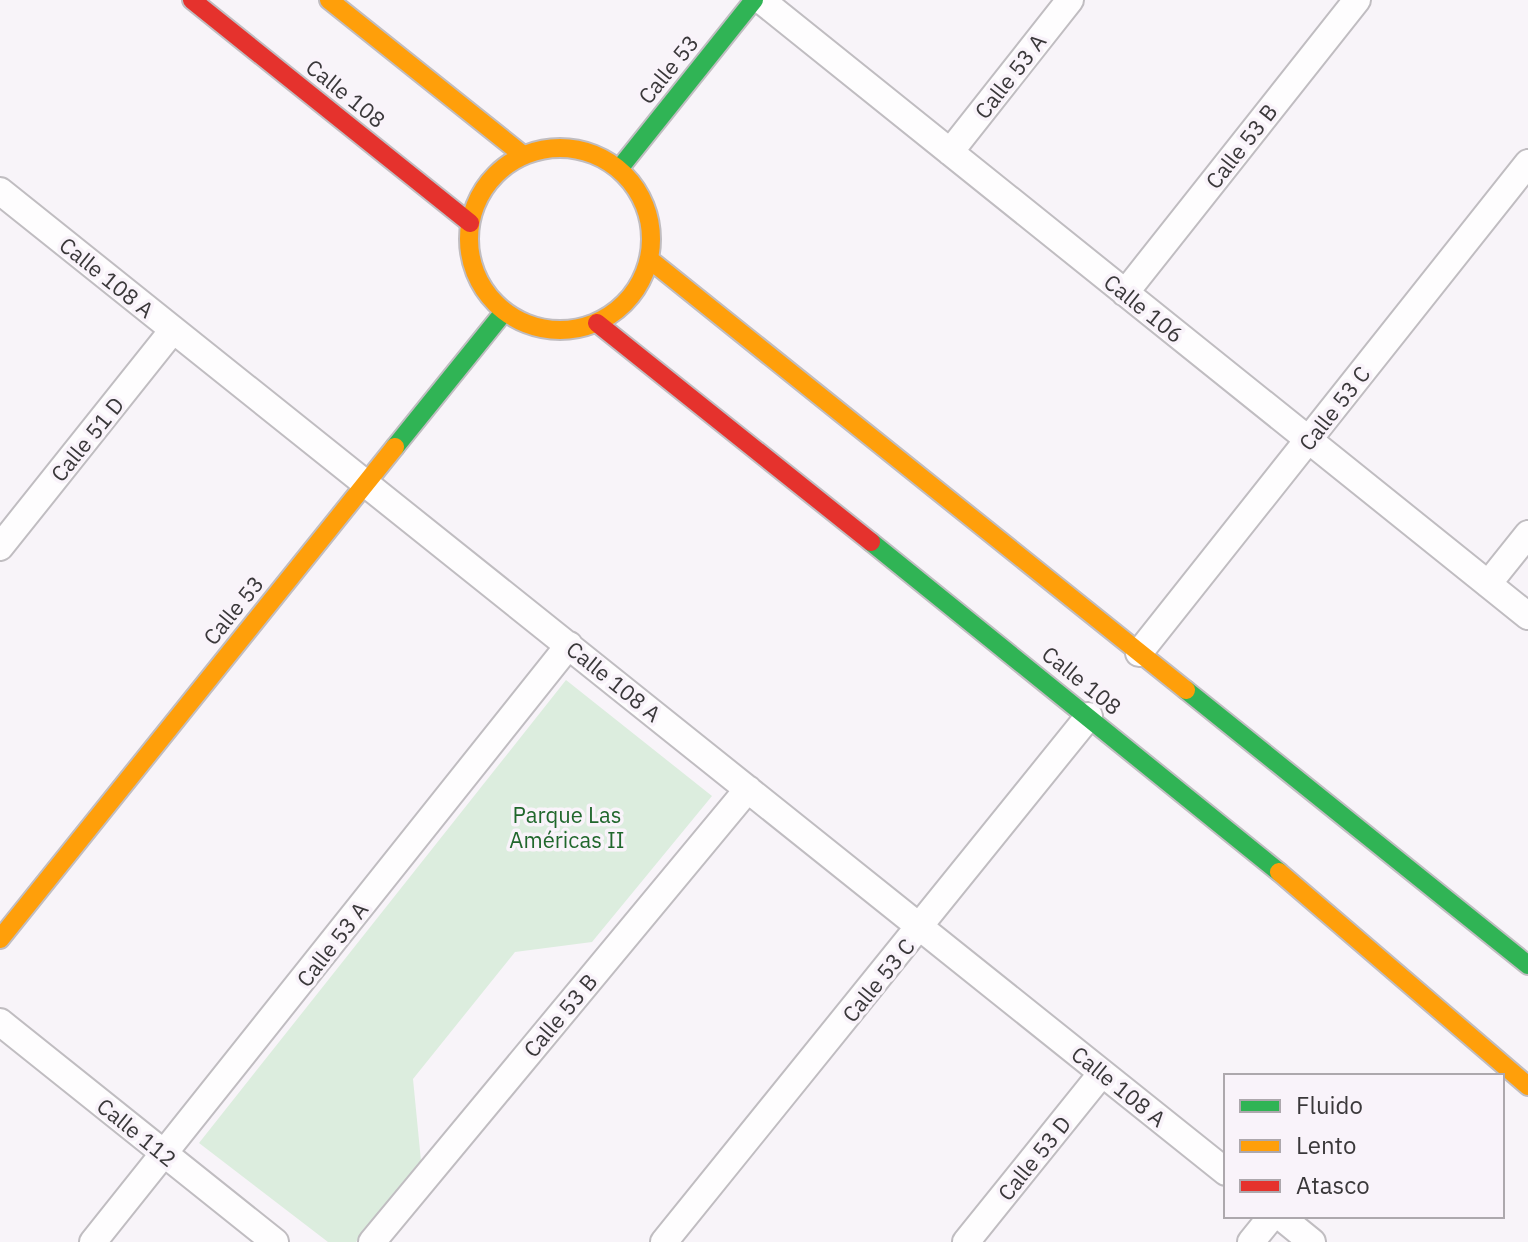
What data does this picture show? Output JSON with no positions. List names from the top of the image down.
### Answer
{
  "streets": {
    "main road": ["Calle 53", "Calle 108"],
    "street": [
      "Calle 53 A",
      "Calle 53 B",
      "Calle 108 A",
      "Calle 106",
      "Calle 53 C",
      "Calle 51 D",
      "Calle 112",
      "Calle 53 D"
    ]
  },
  "crossings": [
    ["Calle 53", "Calle 108"],
    ["Calle 53", "Calle 108 A"],
    ["Calle 53 A", "Calle 108 A"],
    ["Calle 53 A", "Calle 106"],
    ["Calle 53 A", "Calle 112"],
    ["Calle 108", "Calle 53 C"],
    ["Calle 53 B", "Calle 108 A"],
    ["Calle 53 B", "Calle 106"],
    ["Calle 108 A", "Calle 53 C"],
    ["Calle 108 A", "Calle 51 D"],
    ["Calle 108 A", "Calle 53 D"],
    ["Calle 106", "Calle 53 C"]
  ],
  "parks": ["Parque Las Américas II"],
  "legend": ["Fluido", "Lento", "Atasco"]
}
